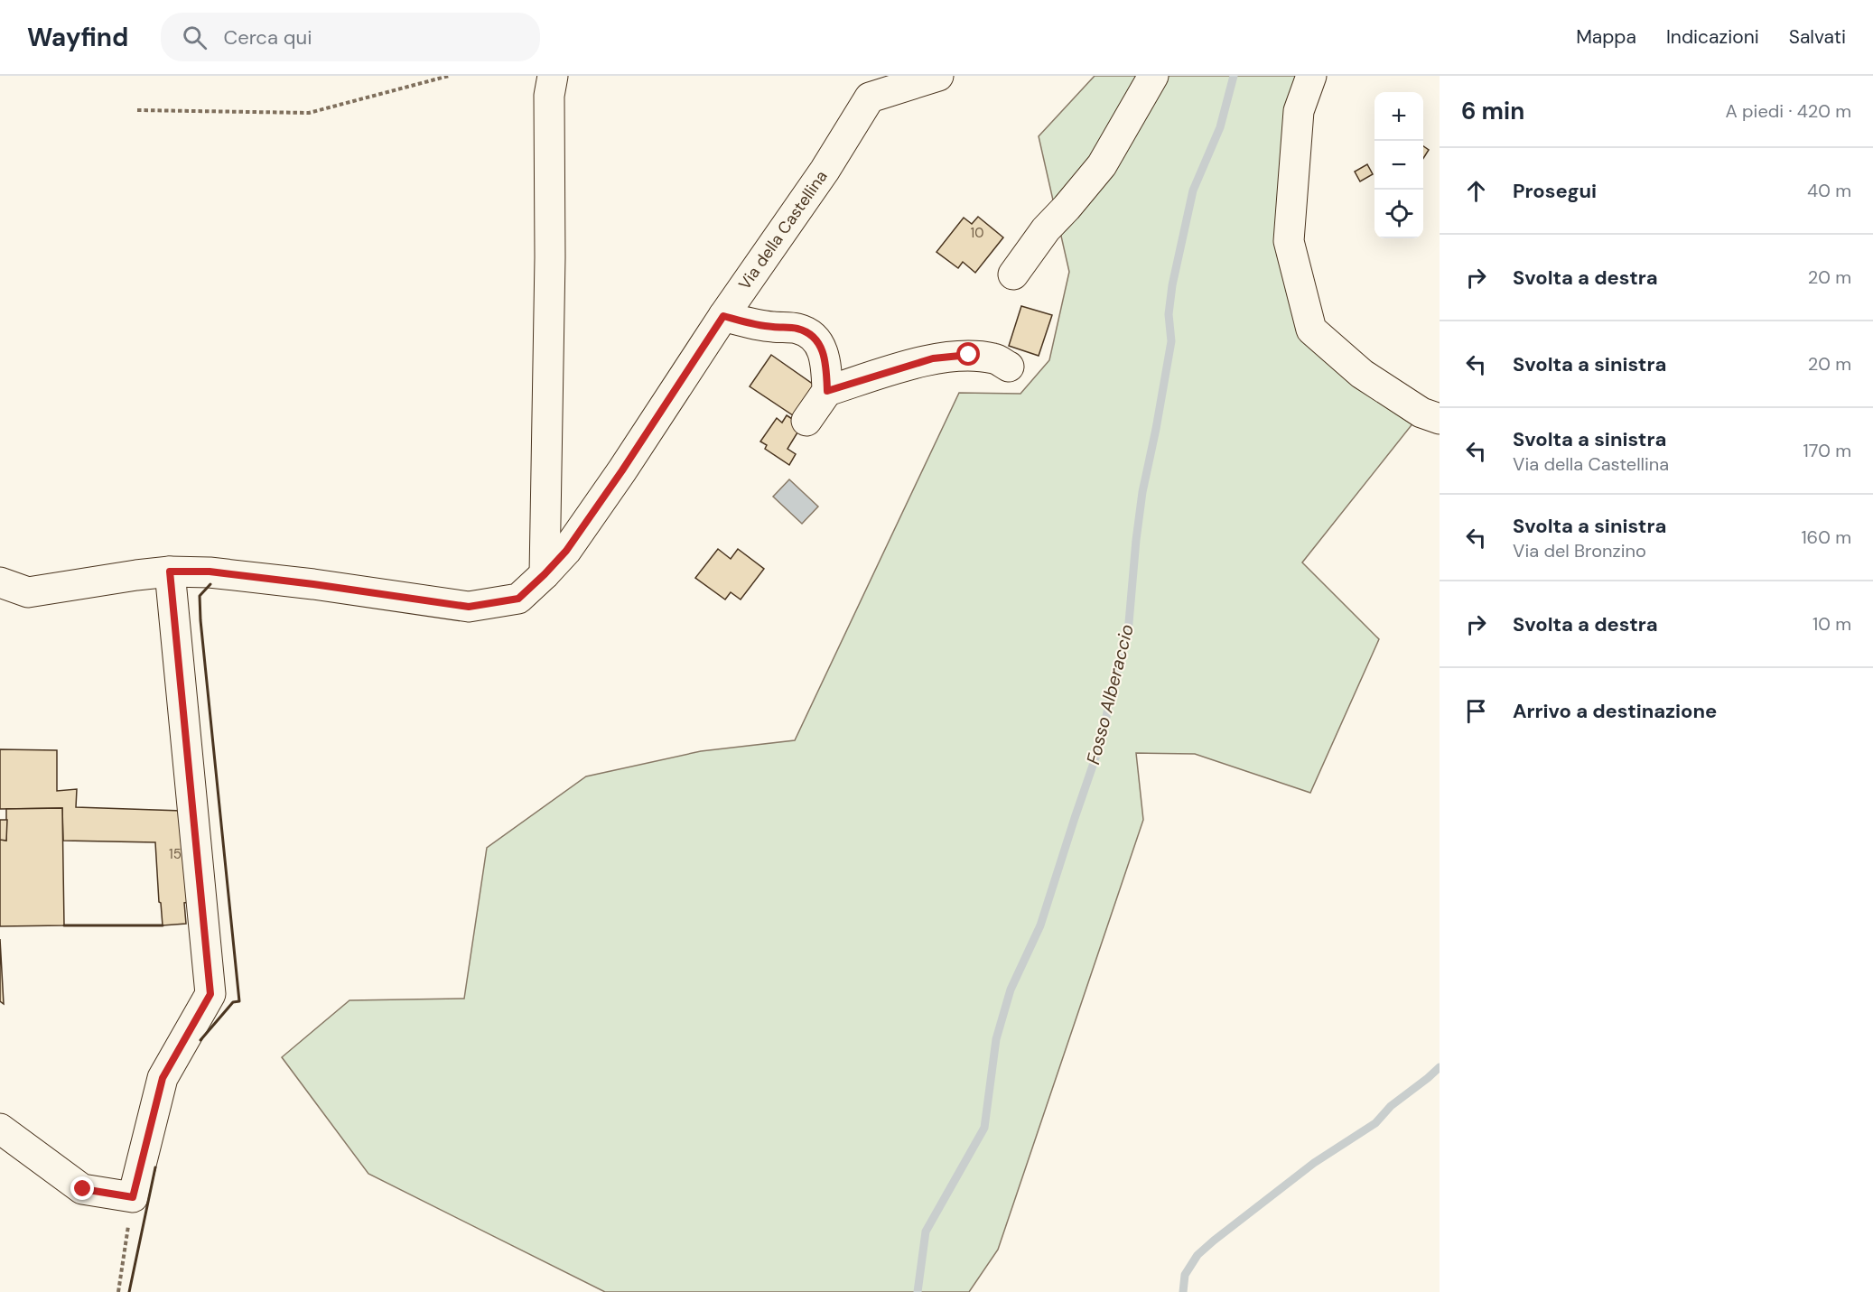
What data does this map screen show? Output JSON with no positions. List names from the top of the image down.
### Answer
{
  "streets": {
    "street": ["Via della Castellina"]
  },
  "water": ["Fosso Alberaccio"],
  "house_numbers": ["10", "15"],
  "page": {
    "header": "Wayfind",
    "search": "Cerca qui",
    "nav": ["Mappa", "Indicazioni", "Salvati"],
    "heading": ["6 min", "A piedi · 420 m"],
    "map_buttons": ["+", "−"],
    "list": [
      ["Prosegui", "40 m"],
      ["Svolta a destra", "20 m"],
      ["Svolta a sinistra", "20 m"],
      ["Svolta a sinistra", "Via della Castellina", "170 m"],
      ["Svolta a sinistra", "Via del Bronzino", "160 m"],
      ["Svolta a destra", "10 m"],
      "Arrivo a destinazione"
    ]
  }
}
